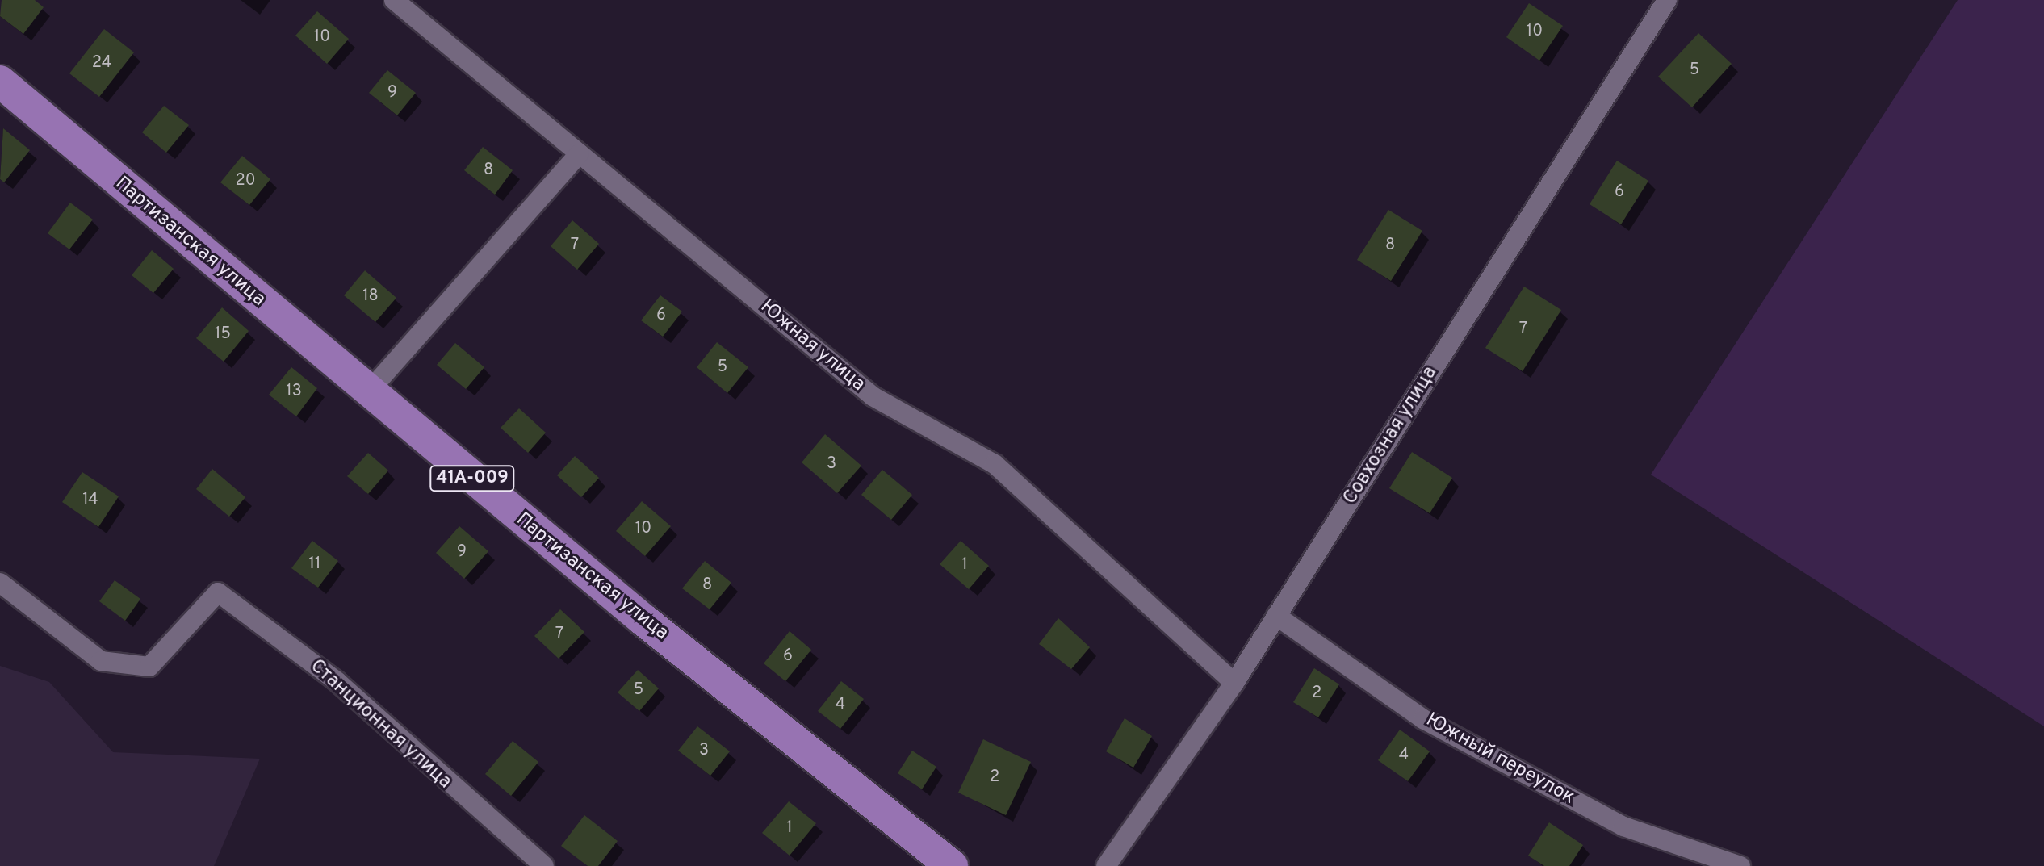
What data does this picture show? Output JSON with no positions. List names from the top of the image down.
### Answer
{
  "streets": {
    "main road": ["Партизанская улица", "41А-009"],
    "street": [
      "Южная улица",
      "Совхозная улица",
      "Станционная улица",
      "Южный переулок"
    ]
  },
  "crossings": [
    ["Южная улица", "Совхозная улица"],
    ["Совхозная улица", "Южный переулок"]
  ],
  "house_numbers": [
    "10",
    "10",
    "24",
    "5",
    "9",
    "8",
    "20",
    "6",
    "7",
    "8",
    "18",
    "6",
    "7",
    "15",
    "5",
    "13",
    "3",
    "14",
    "10",
    "9",
    "11",
    "1",
    "8",
    "7",
    "6",
    "5",
    "2",
    "4",
    "3",
    "4",
    "2",
    "1"
  ]
}
